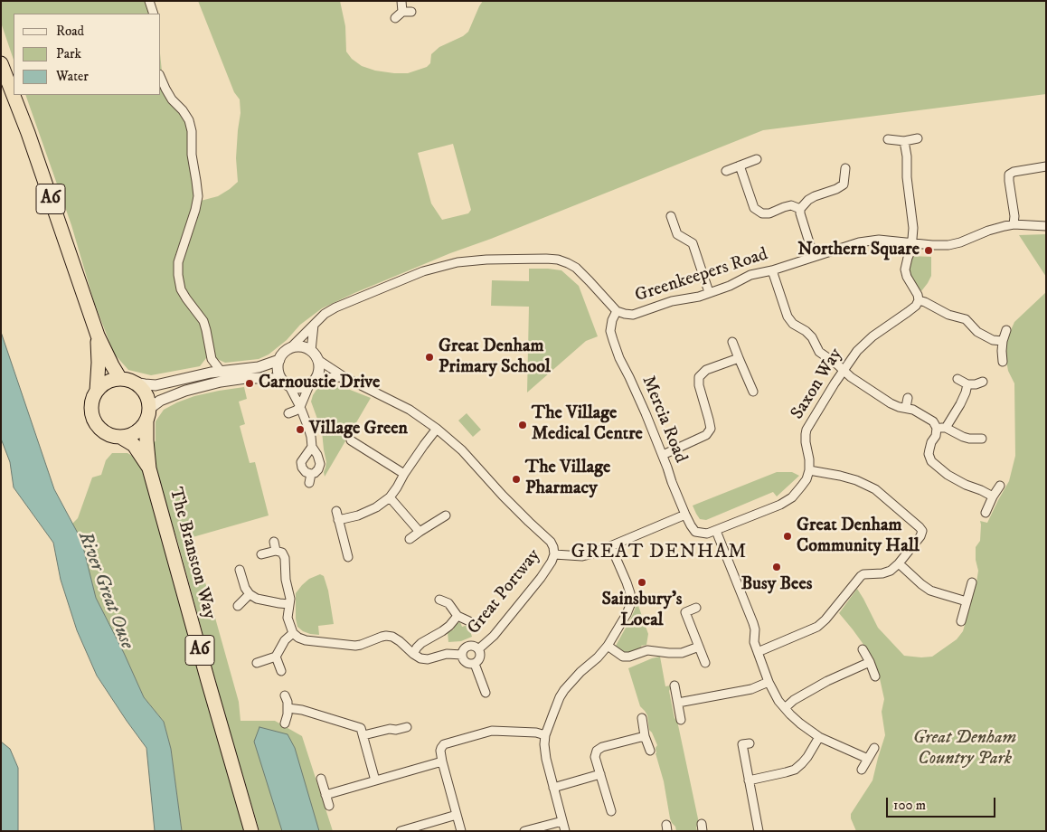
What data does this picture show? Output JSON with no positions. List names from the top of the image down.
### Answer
{
  "streets": {
    "highway": ["A6", "The Branston Way"],
    "street": [
      "Greenkeepers Road",
      "Saxon Way",
      "Mercia Road",
      "Great Portway"
    ]
  },
  "crossings": [
    ["A6", "The Branston Way"],
    ["Greenkeepers Road", "Mercia Road"]
  ],
  "districts": ["GREAT DENHAM"],
  "water": ["River Great Ouse"],
  "parks": ["Great Denham Country Park"],
  "places": [
    "Northern Square",
    "Great Denham Primary School",
    "Carnoustie Drive",
    "The Village Medical Centre",
    "Village Green",
    "The Village Pharmacy",
    "Great Denham Community Hall",
    "Busy Bees",
    "Sainsbury's Local"
  ],
  "legend": ["Road", "Park", "Water"],
  "scale_bar": "100 m"
}
